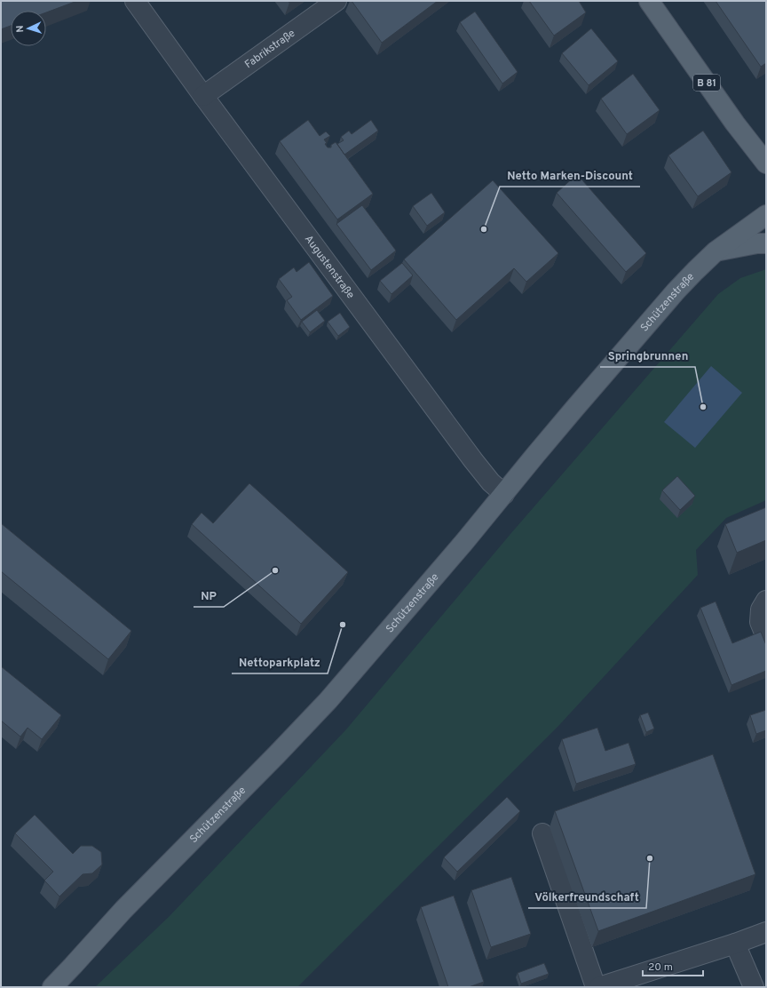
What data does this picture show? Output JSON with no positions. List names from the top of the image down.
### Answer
{
  "streets": {
    "main road": ["B 81", "Schützenstraße"],
    "street": ["Fabrikstraße", "Augustenstraße"]
  },
  "crossings": [
    ["Fabrikstraße", "Augustenstraße"],
    ["Augustenstraße", "Schützenstraße"]
  ],
  "places": [
    "Netto Marken-Discount",
    "Springbrunnen",
    "NP",
    "Nettoparkplatz",
    "Völkerfreundschaft"
  ],
  "scale_bar": "20 m",
  "north": "left"
}
